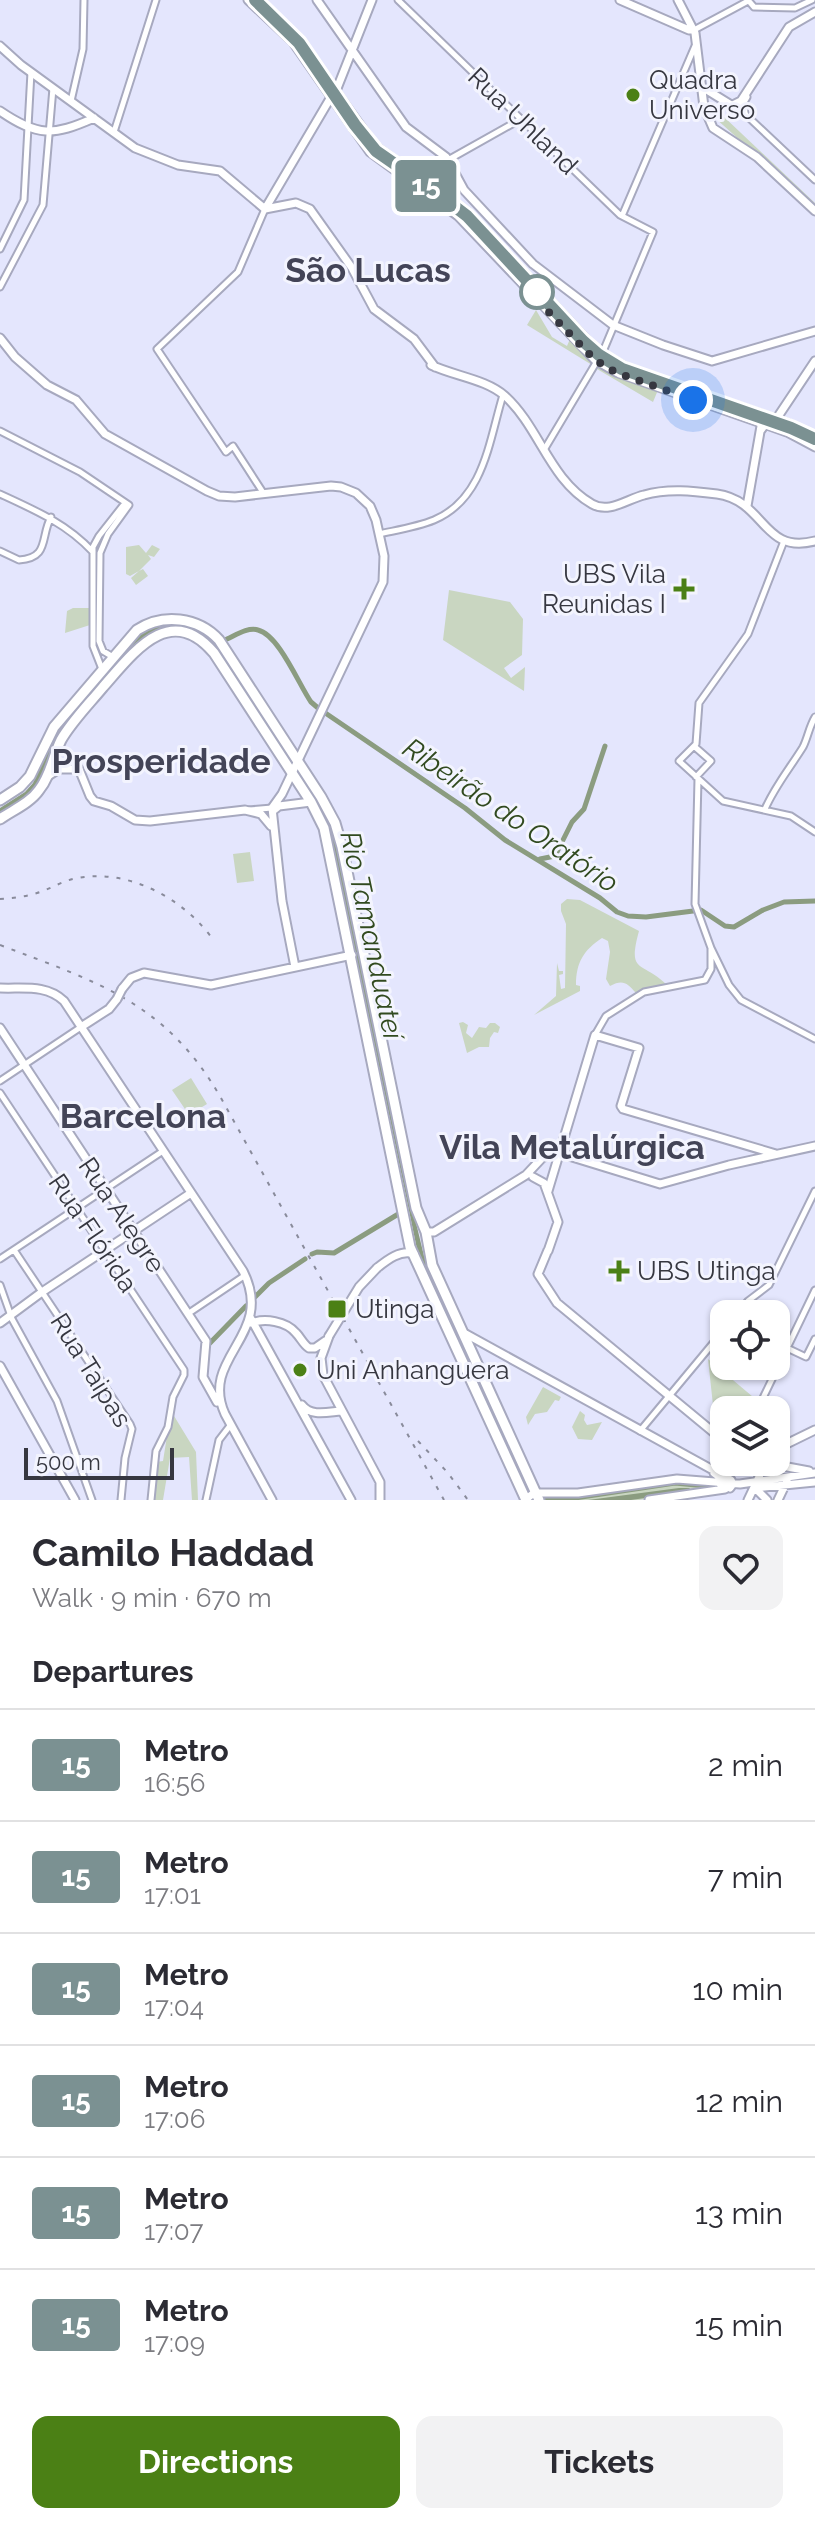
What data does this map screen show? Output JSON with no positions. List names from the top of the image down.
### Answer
{
  "streets": {
    "main road": ["Rua Alegre"],
    "street": ["Rua Uhland", "Rua Flórida", "Rua Taipas"]
  },
  "districts": [
    "São Lucas",
    "Prosperidade",
    "Barcelona",
    "Vila Metalúrgica"
  ],
  "water": ["Ribeirão do Oratório", "Rio Tamanduateí"],
  "places": {
    "other": ["Quadra Universo", "Uni Anhanguera"],
    "health": ["UBS Vila Reunidas I", "UBS Utinga"],
    "transit": ["Utinga"]
  },
  "lines": ["metro line 15"],
  "scale_bar": "500 m",
  "page": {
    "on_map": "15",
    "scale": "500 m",
    "heading": [
      ["Camilo Haddad", "Walk · 9 min · 670 m"],
      "Departures"
    ],
    "list": [
      {
        "mark": "15",
        "name": "Metro",
        "note": "16:56",
        "value": "2 min"
      },
      {
        "mark": "15",
        "name": "Metro",
        "note": "17:01",
        "value": "7 min"
      },
      {
        "mark": "15",
        "name": "Metro",
        "note": "17:04",
        "value": "10 min"
      },
      {
        "mark": "15",
        "name": "Metro",
        "note": "17:06",
        "value": "12 min"
      },
      {
        "mark": "15",
        "name": "Metro",
        "note": "17:07",
        "value": "13 min"
      },
      {
        "mark": "15",
        "name": "Metro",
        "note": "17:09",
        "value": "15 min"
      }
    ],
    "buttons": ["Directions", "Tickets"]
  }
}
